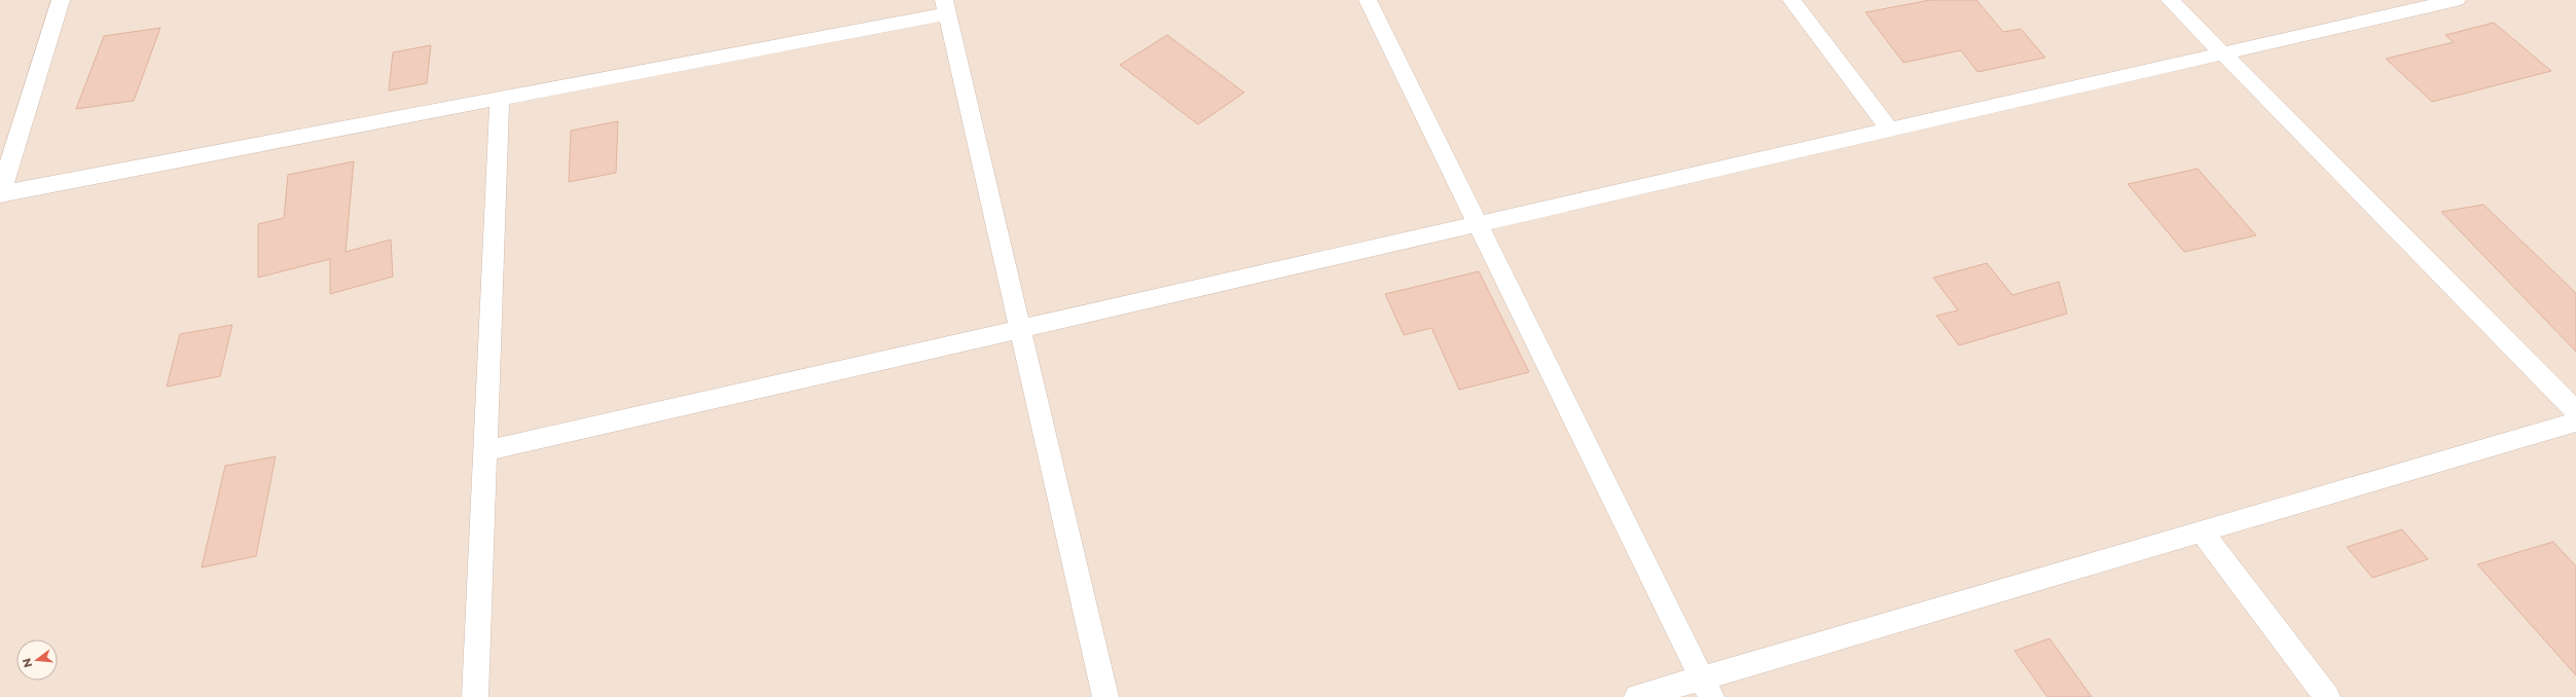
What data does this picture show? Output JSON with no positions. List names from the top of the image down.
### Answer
{
  "north": "left"
}
